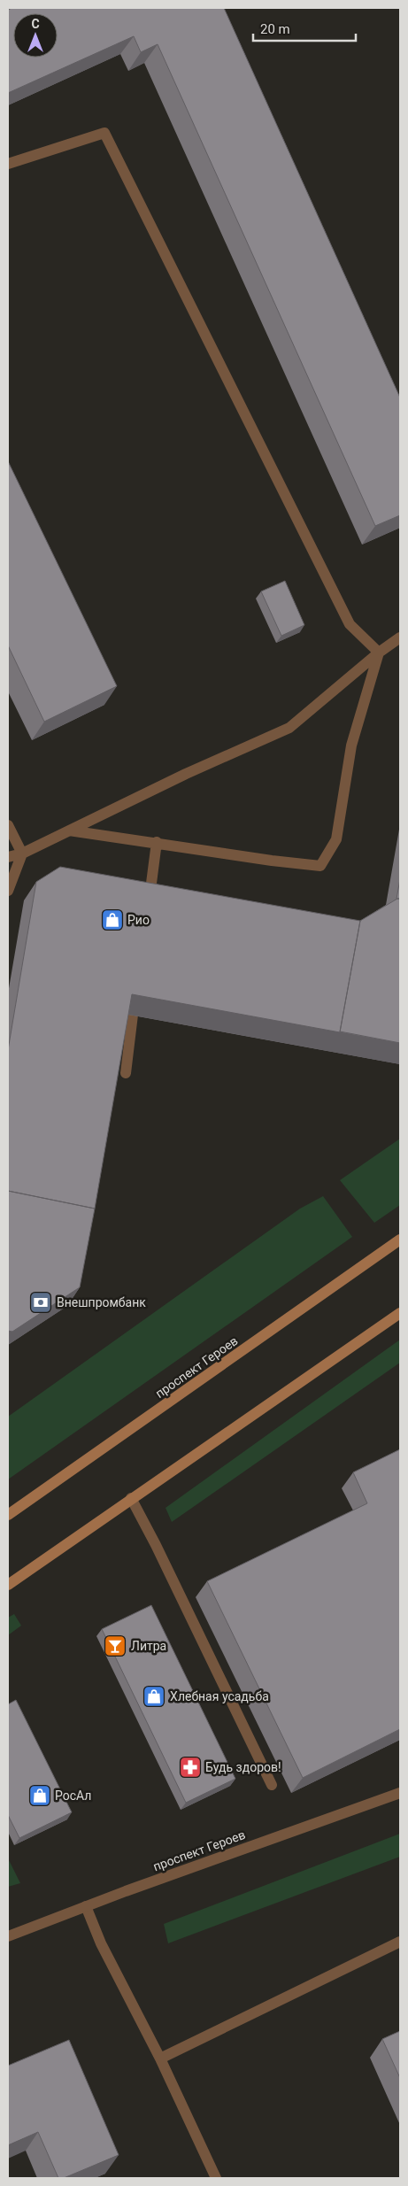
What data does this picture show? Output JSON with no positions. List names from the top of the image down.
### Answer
{
  "streets": {
    "main road": ["проспект Героев"]
  },
  "places": {
    "shop": ["Рио", "Хлебная усадьба", "РосАл"],
    "bank": ["Внешпромбанк"],
    "bar": ["Литра"],
    "pharmacy": ["Будь здоров!"]
  },
  "scale_bar": "20 m",
  "north": "top"
}
